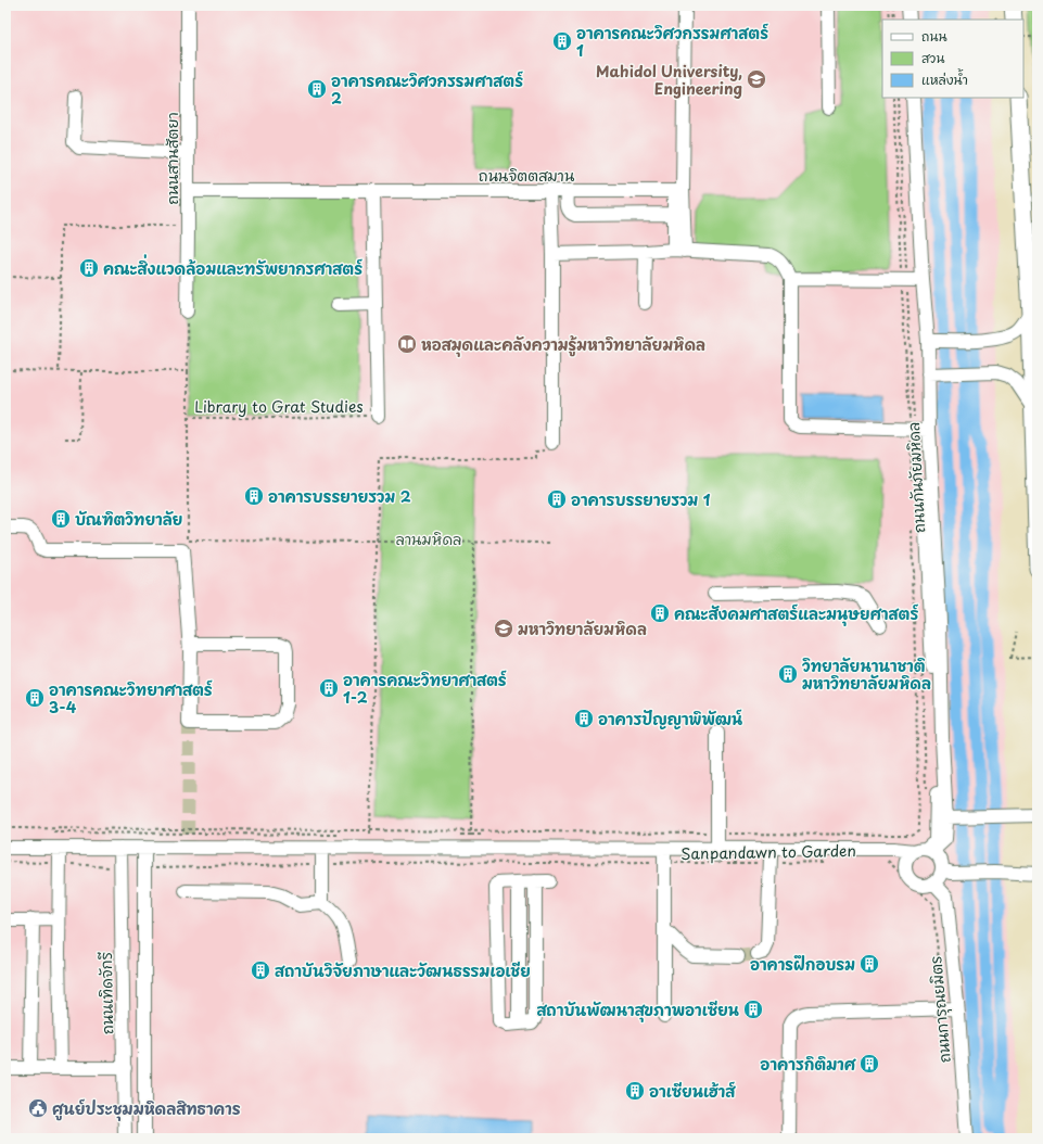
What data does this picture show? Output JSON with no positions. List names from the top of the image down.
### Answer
{
  "streets": {
    "lane": [
      "ถนนสานสัตยา",
      "ถนนจิตตสมาน",
      "ถนนกันภัยมหิดล",
      "ถนนเทิดจักรี",
      "ถนนการุณยมิตร"
    ],
    "path": ["Library to Grat Studies", "Sanpandawn to Garden"]
  },
  "crossings": [
    ["ถนนสานสัตยา", "ถนนจิตตสมาน"],
    ["ถนนสานสัตยา", "Library to Grat Studies"],
    ["ถนนกันภัยมหิดล", "ถนนการุณยมิตร"]
  ],
  "parks": ["ลานมหิดล"],
  "places": {
    "building": [
      "อาคารคณะวิศวกรรมศาสตร์ 1",
      "อาคารคณะวิศวกรรมศาสตร์ 2",
      "คณะสิ่งแวดล้อมและทรัพยากรศาสตร์",
      "อาคารบรรยายรวม 2",
      "อาคารบรรยายรวม 1",
      "บัณฑิตวิทยาลัย",
      "คณะสังคมศาสตร์และมนุษยศาสตร์",
      "วิทยาลัยนานาชาติ มหาวิทยาลัยมหิดล",
      "อาคารคณะวิทยาศาสตร์ 1-2",
      "อาคารคณะวิทยาศาสตร์ 3-4",
      "อาคารปัญญาพิพัฒน์",
      "อาคารฝึกอบรม",
      "สถาบันวิจัยภาษาและวัฒนธรรมเอเชีย",
      "สถาบันพัฒนาสุขภาพอาเซียน",
      "อาคารกิติมาศ",
      "อาเซียนเฮ้าส์"
    ],
    "school or university": ["Mahidol University, Engineering", "มหาวิทยาลัยมหิดล"],
    "library": ["หอสมุดและคลังความรู้มหาวิทยาลัยมหิดล"],
    "public building": ["ศูนย์ประชุมมหิดลสิทธาคาร"]
  },
  "legend": ["ถนน", "สวน", "แหล่งน้ำ"]
}
